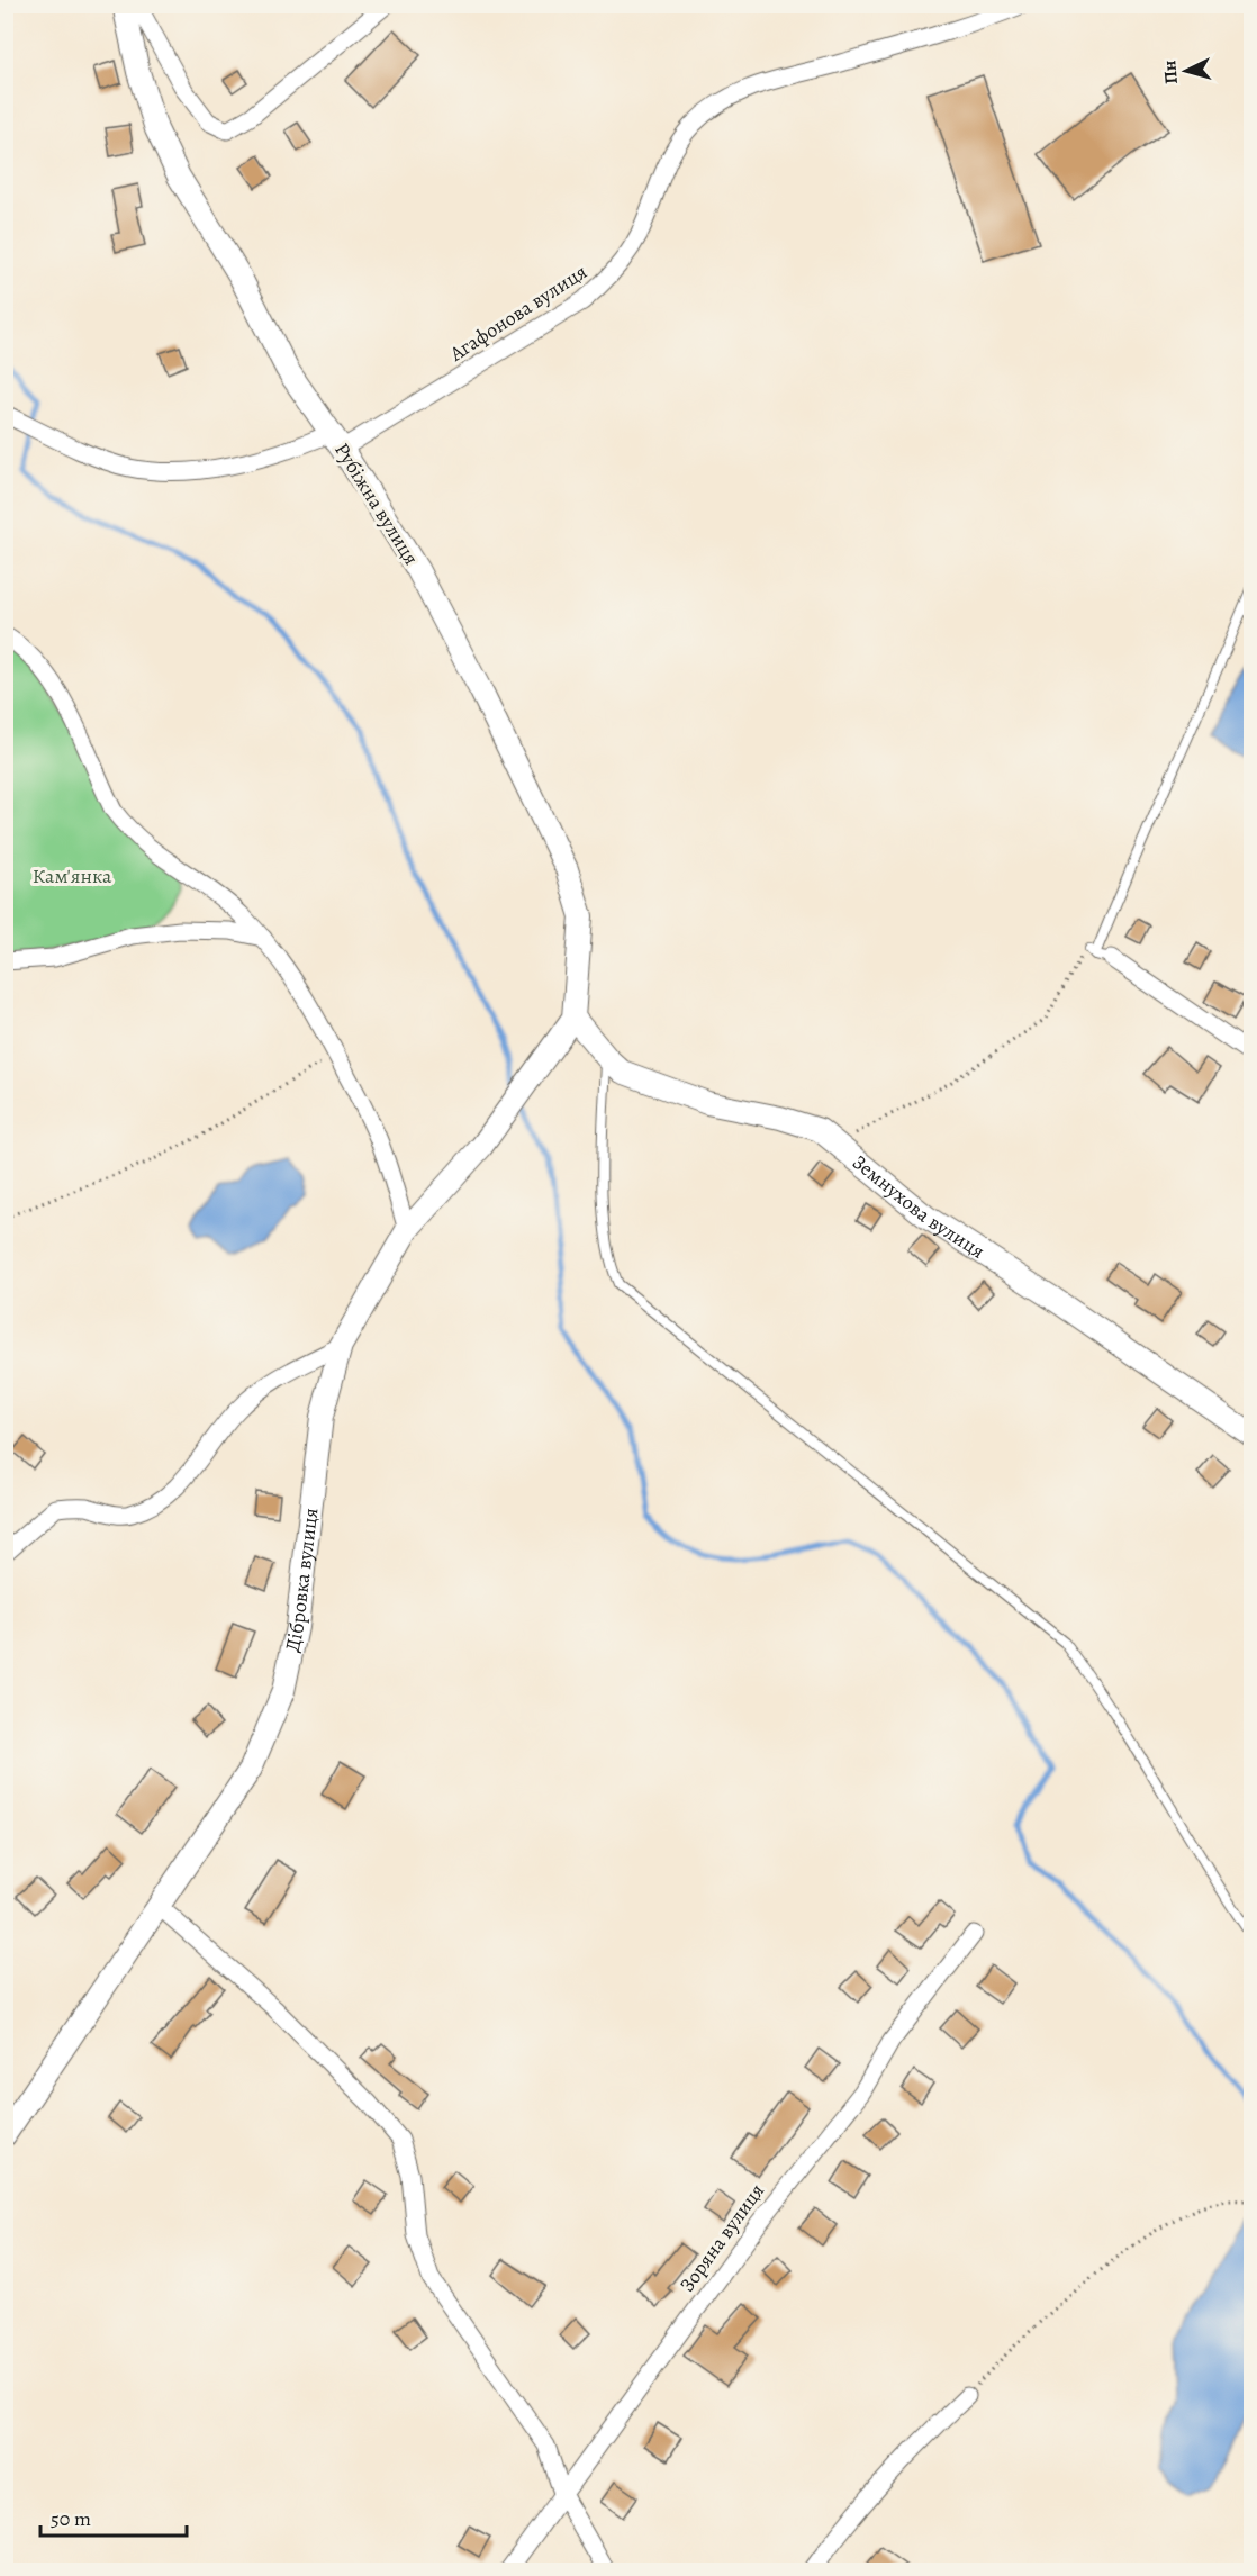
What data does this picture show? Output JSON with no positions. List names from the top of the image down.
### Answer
{
  "streets": {
    "street": [
      "Агафонова вулиця",
      "Рубіжна вулиця",
      "Земнухова вулиця",
      "Дібровка вулиця",
      "Зоряна вулиця"
    ]
  },
  "crossings": [
    ["Агафонова вулиця", "Рубіжна вулиця"],
    ["Рубіжна вулиця", "Земнухова вулиця"],
    ["Рубіжна вулиця", "Дібровка вулиця"],
    ["Земнухова вулиця", "Дібровка вулиця"]
  ],
  "parks": ["Кам'янка"],
  "scale_bar": "50 m",
  "north": "left"
}
